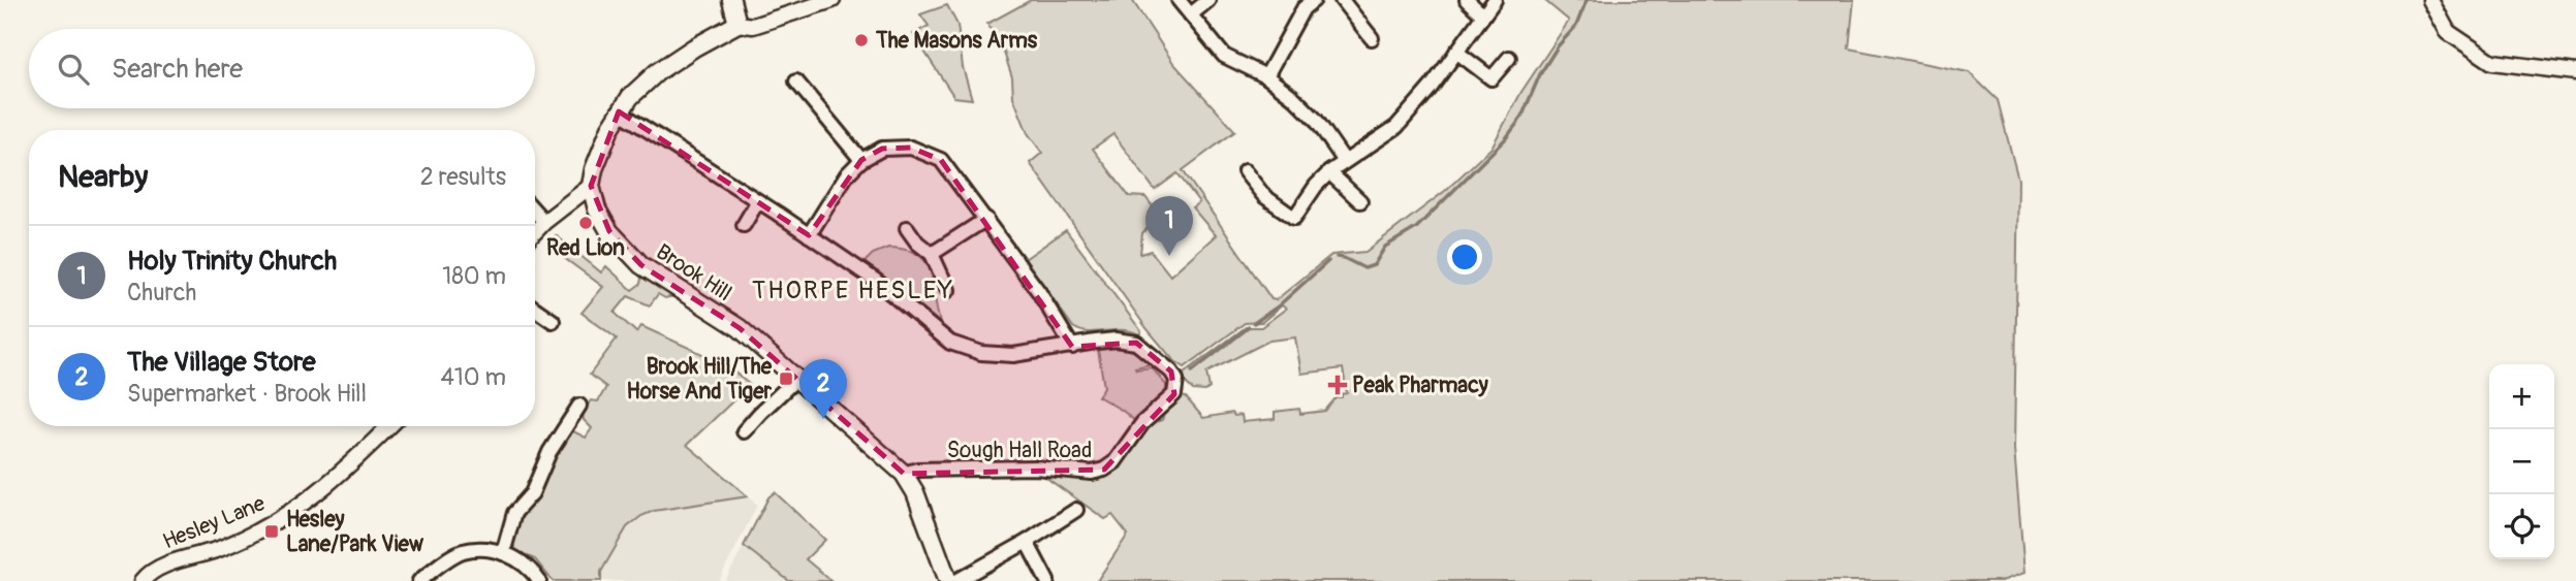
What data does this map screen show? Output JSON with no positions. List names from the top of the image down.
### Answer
{
  "streets": {
    "main road": ["Brook Hill"],
    "street": ["Sough Hall Road", "Hesley Lane"]
  },
  "crossings": [
    ["Brook Hill", "Sough Hall Road"]
  ],
  "districts": ["THORPE HESLEY"],
  "places": {
    "other": ["The Masons Arms", "Red Lion"],
    "transit": ["Brook Hill/The Horse And Tiger", "Hesley Lane/Park View"],
    "health": ["Peak Pharmacy"]
  },
  "page": {
    "search": "Search here",
    "heading": ["Nearby", "2 results"],
    "pins": ["1", "2"],
    "list": [
      {
        "mark": "1",
        "name": "Holy Trinity Church",
        "note": "Church",
        "value": "180 m"
      },
      {
        "mark": "2",
        "name": "The Village Store",
        "note": "Supermarket · Brook Hill",
        "value": "410 m"
      }
    ],
    "map_buttons": ["+", "−"]
  }
}
